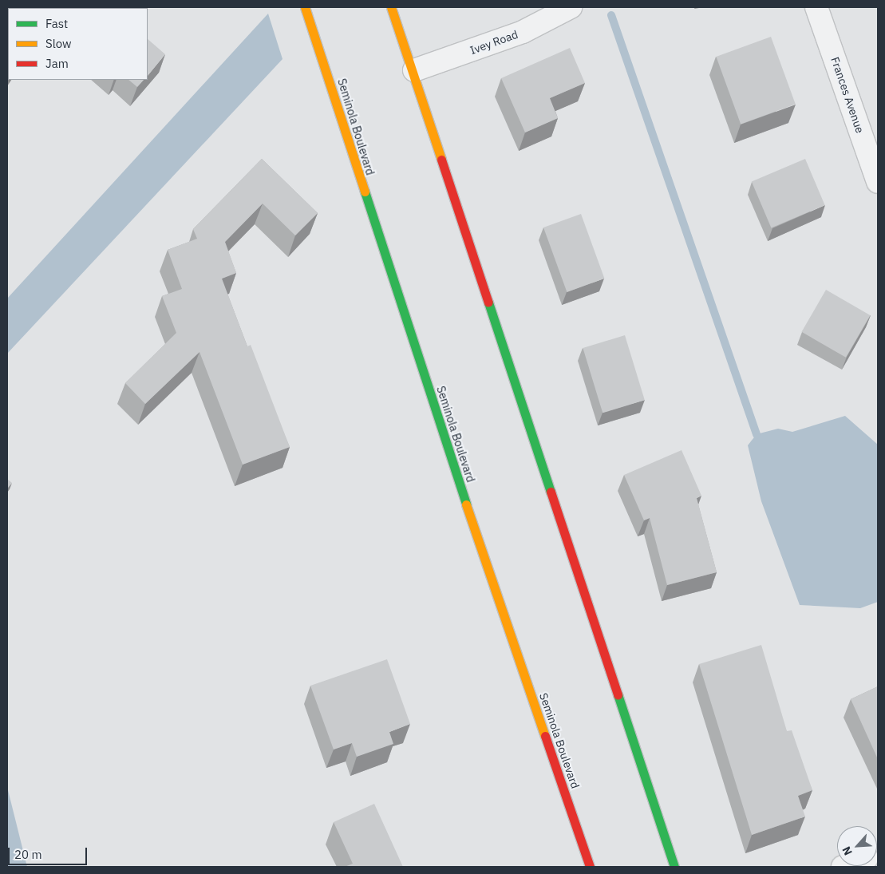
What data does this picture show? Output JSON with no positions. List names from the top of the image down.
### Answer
{
  "streets": {
    "main road": ["Seminola Boulevard"],
    "street": ["Ivey Road", "Frances Avenue"]
  },
  "legend": ["Fast", "Slow", "Jam"],
  "scale_bar": "20 m",
  "north": "bottom left"
}
